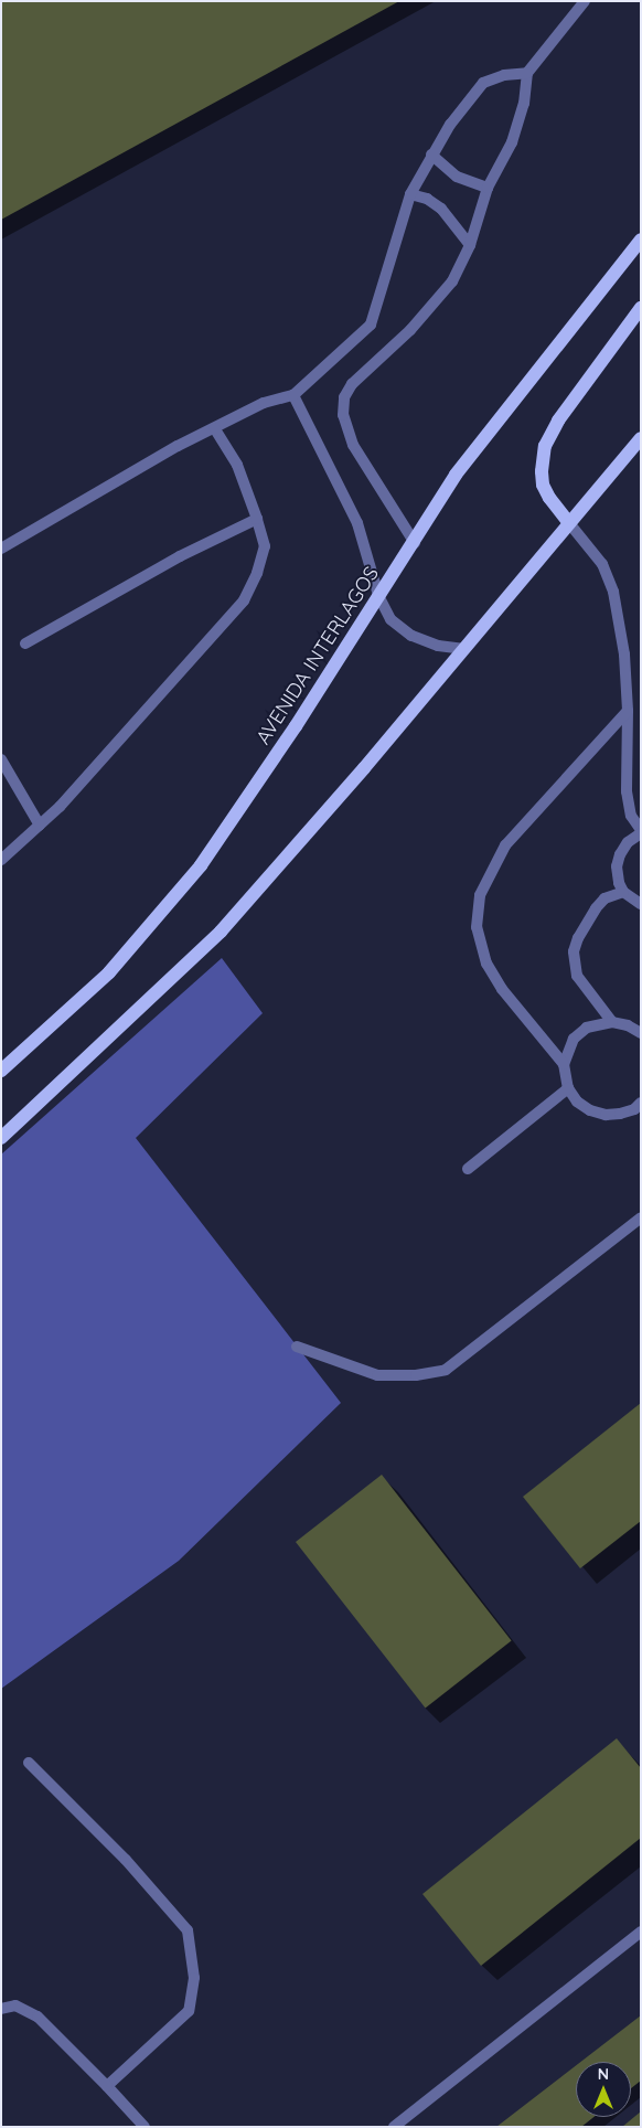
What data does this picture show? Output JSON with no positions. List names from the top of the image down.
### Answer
{
  "streets": {
    "main road": ["AVENIDA INTERLAGOS"]
  },
  "north": "top"
}
